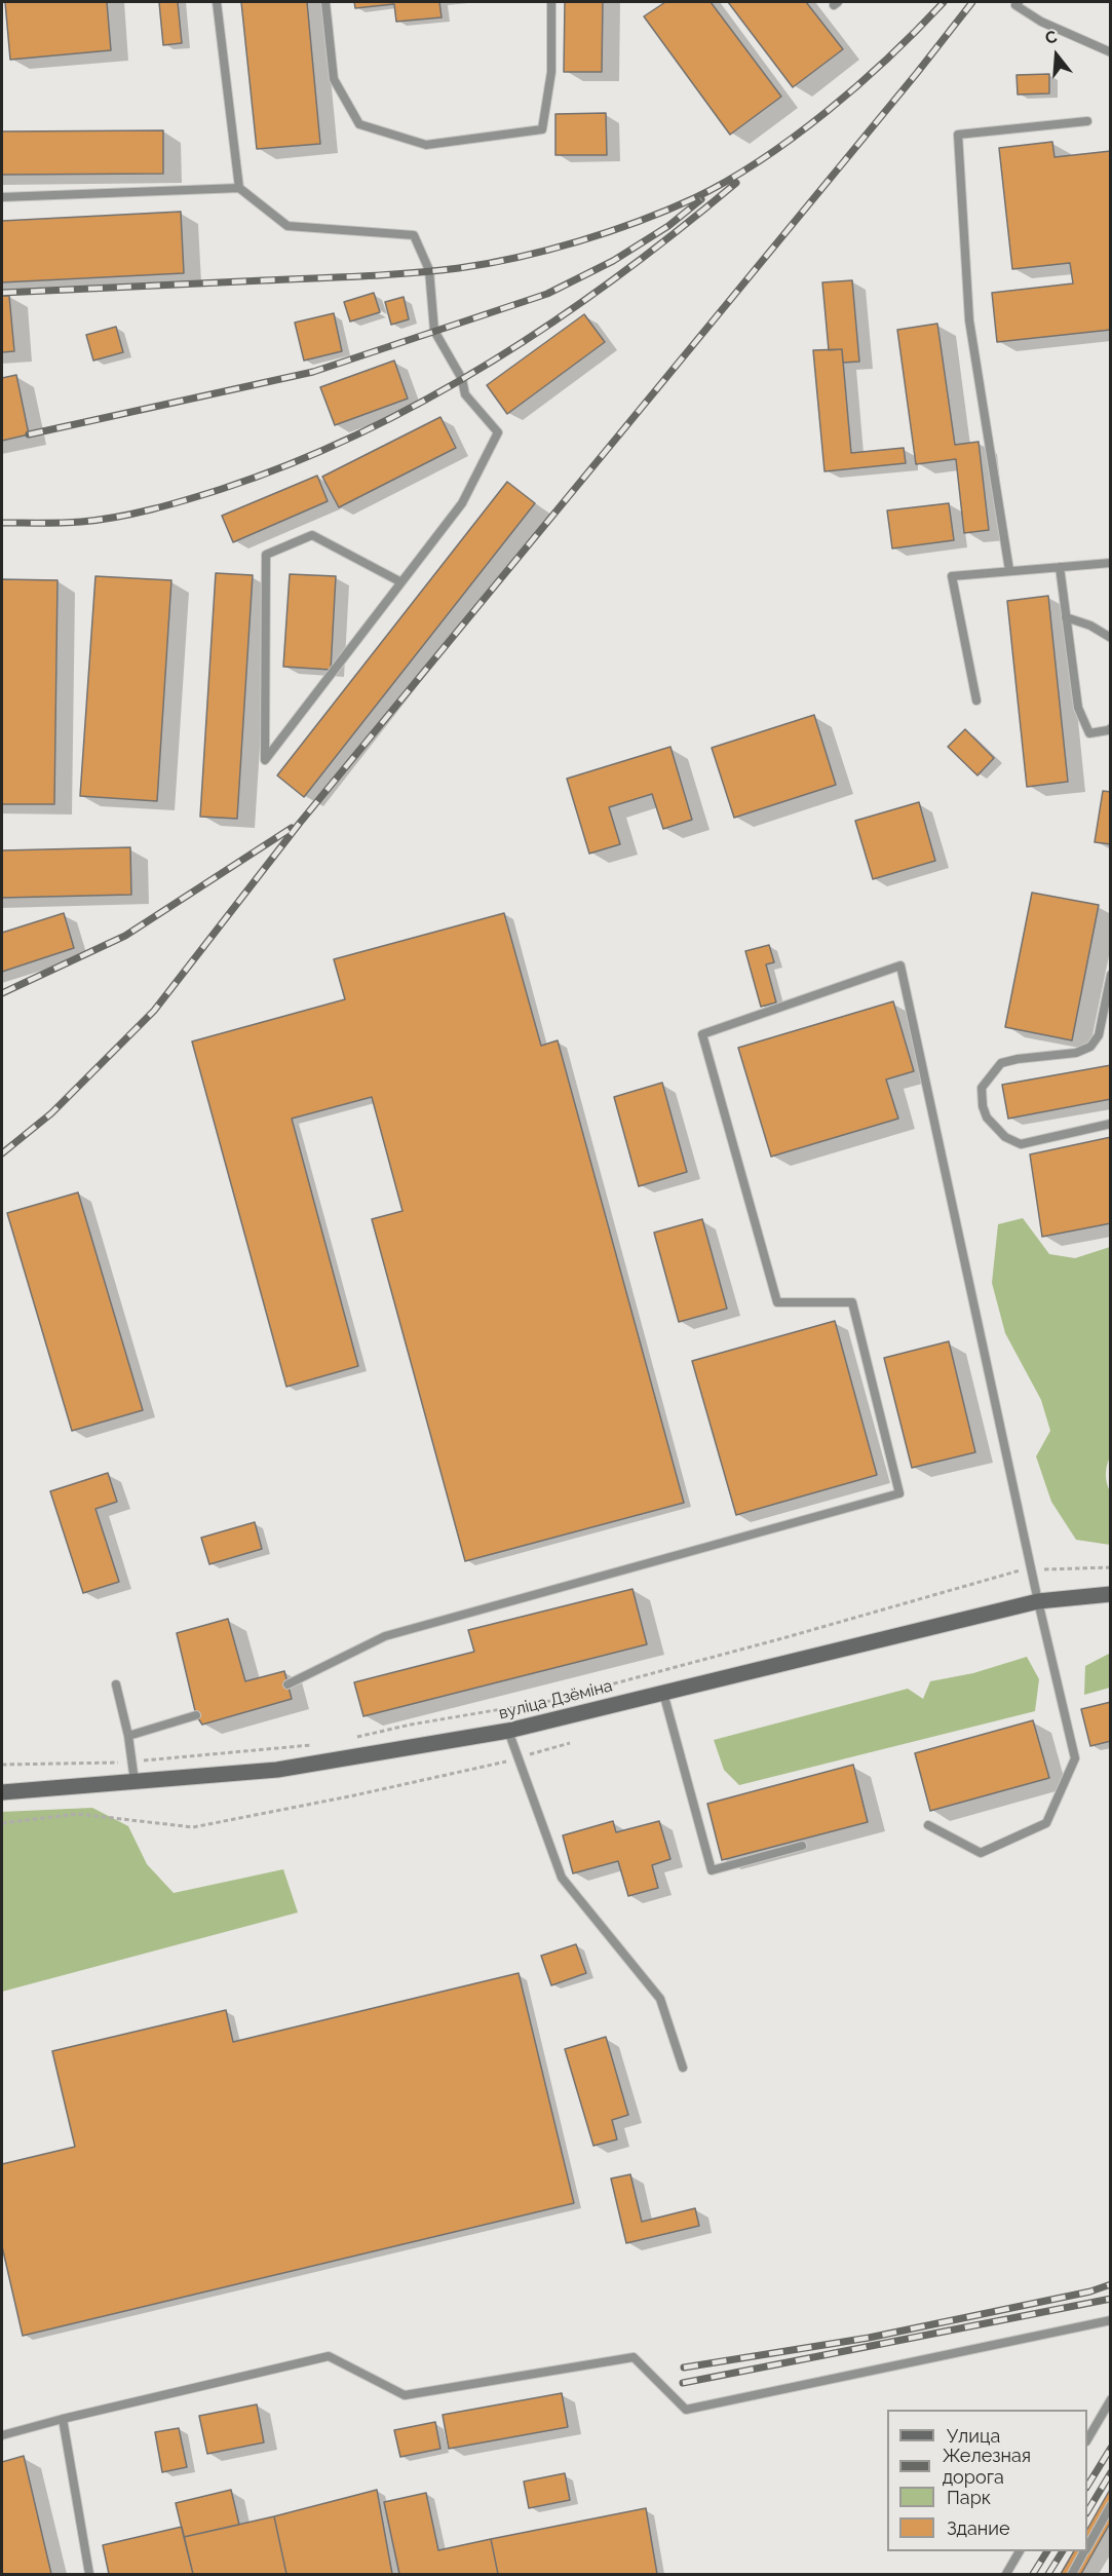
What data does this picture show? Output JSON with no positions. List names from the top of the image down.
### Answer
{
  "streets": {
    "main road": ["вуліца Дзёміна"]
  },
  "legend": [
    "Улица",
    "Железная дорога",
    "Парк",
    "Здание"
  ],
  "north": "top"
}
